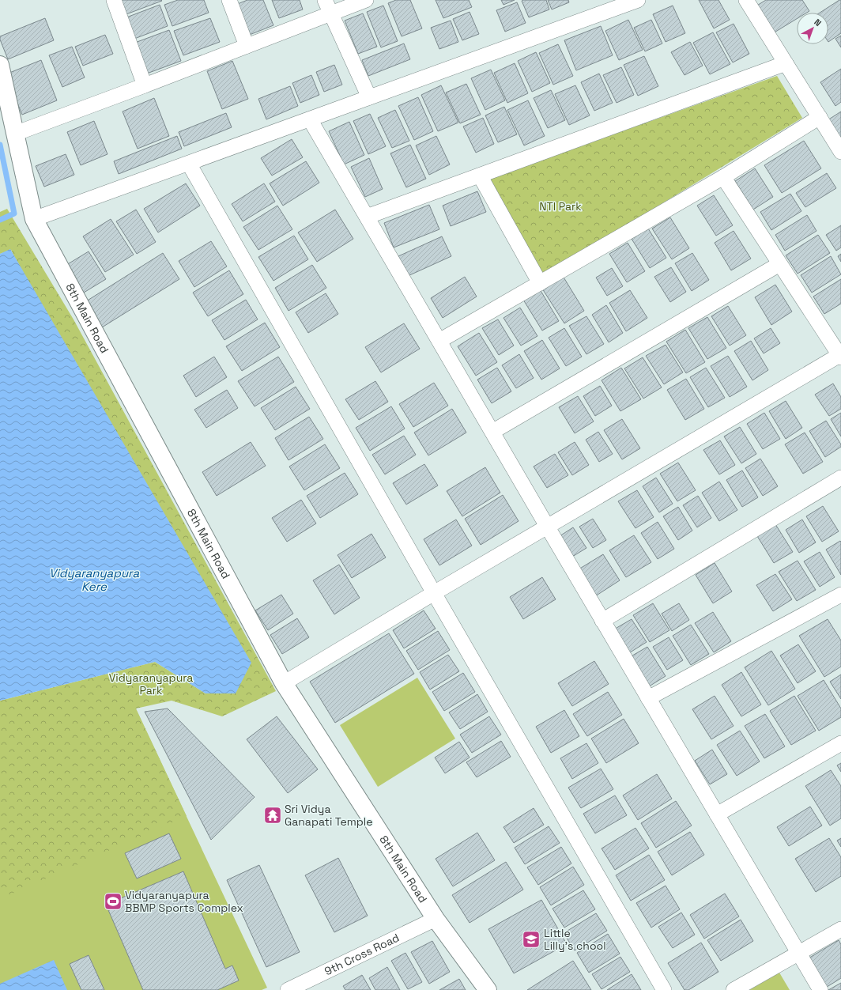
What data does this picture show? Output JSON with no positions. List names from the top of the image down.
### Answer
{
  "streets": {
    "street": ["8th Main Road", "9th Cross Road"]
  },
  "crossings": [
    ["8th Main Road", "9th Cross Road"]
  ],
  "water": ["Vidyaranyapura Kere"],
  "parks": ["NTI Park", "Vidyaranyapura Park"],
  "places": {
    "temple": ["Sri Vidya Ganapati Temple"],
    "sports": ["Vidyaranyapura BBMP Sports Complex"],
    "school or university": ["Little Lilly's chool"]
  },
  "north": "top right"
}
